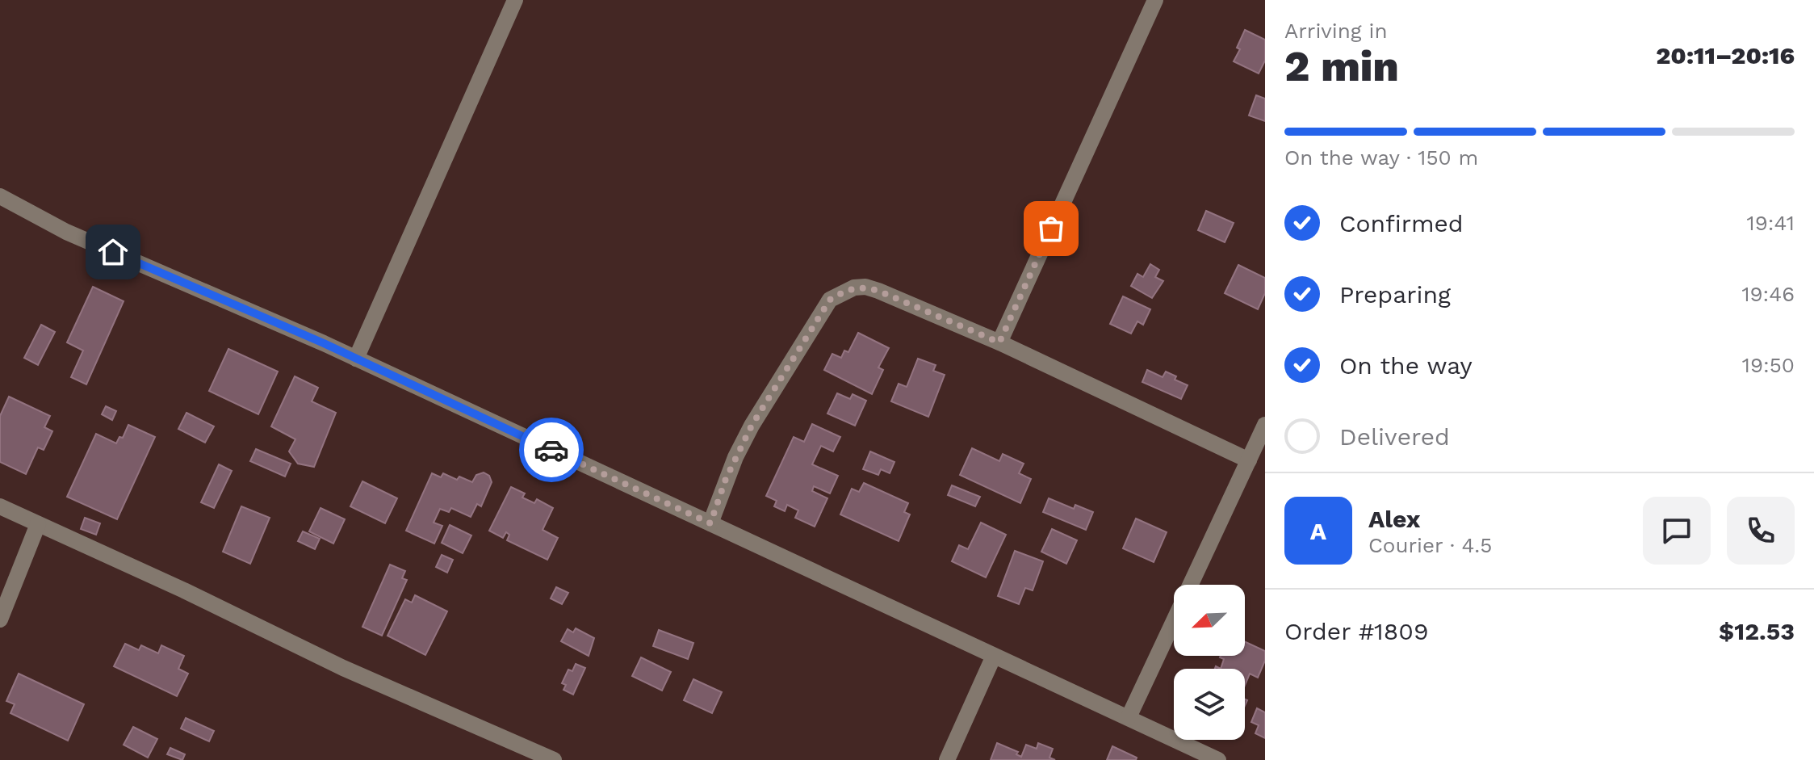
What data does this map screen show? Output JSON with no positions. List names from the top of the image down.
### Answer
{
  "north": "bottom left",
  "page": {
    "heading": ["2 min", "Arriving in", "20:11–20:16"],
    "panel": [
      "Alex",
      "Courier · 4.5",
      "Order #1809",
      "$12.53"
    ],
    "bar": "On the way · 150 m",
    "list": [
      ["Confirmed", "19:41"],
      ["Preparing", "19:46"],
      ["On the way", "19:50"],
      "Delivered"
    ],
    "round": "A"
  }
}
